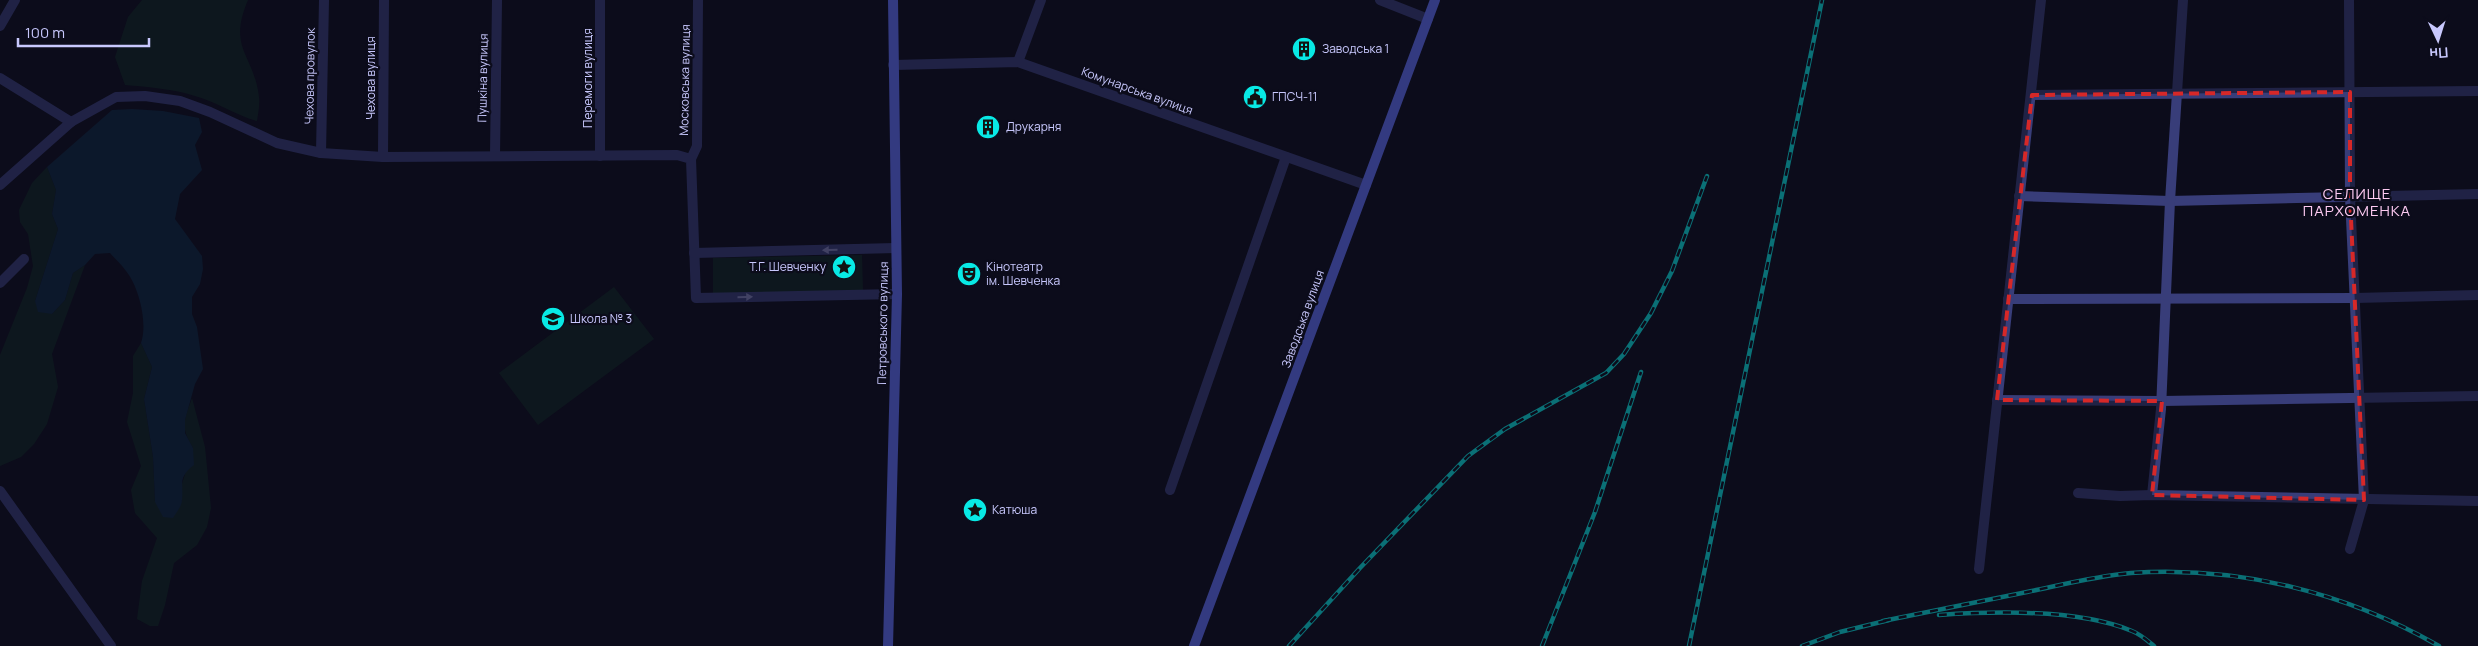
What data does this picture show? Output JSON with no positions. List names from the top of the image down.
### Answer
{
  "streets": {
    "main road": ["Заводська вулиця", "Петровського вулиця"],
    "street": [
      "Чехова провулок",
      "Чехова вулиця",
      "Пушкіна вулиця",
      "Перемоги вулиця",
      "Московська вулиця",
      "Комунарська вулиця"
    ]
  },
  "crossings": [
    ["Московська вулиця", "Петровського вулиця"],
    ["Комунарська вулиця", "Заводська вулиця"],
    ["Комунарська вулиця", "Петровського вулиця"]
  ],
  "districts": ["СЕЛИЩЕ ПАРХОМЕНКА"],
  "places": {
    "building": ["Заводська 1", "Друкарня"],
    "public building": ["ГПСЧ-11"],
    "place": ["Т.Г. Шевченку", "Катюша"],
    "theatre": ["Кінотеатр ім. Шевченка"],
    "school or university": ["Школа № 3"]
  },
  "scale_bar": "100 m",
  "north": "bottom"
}
